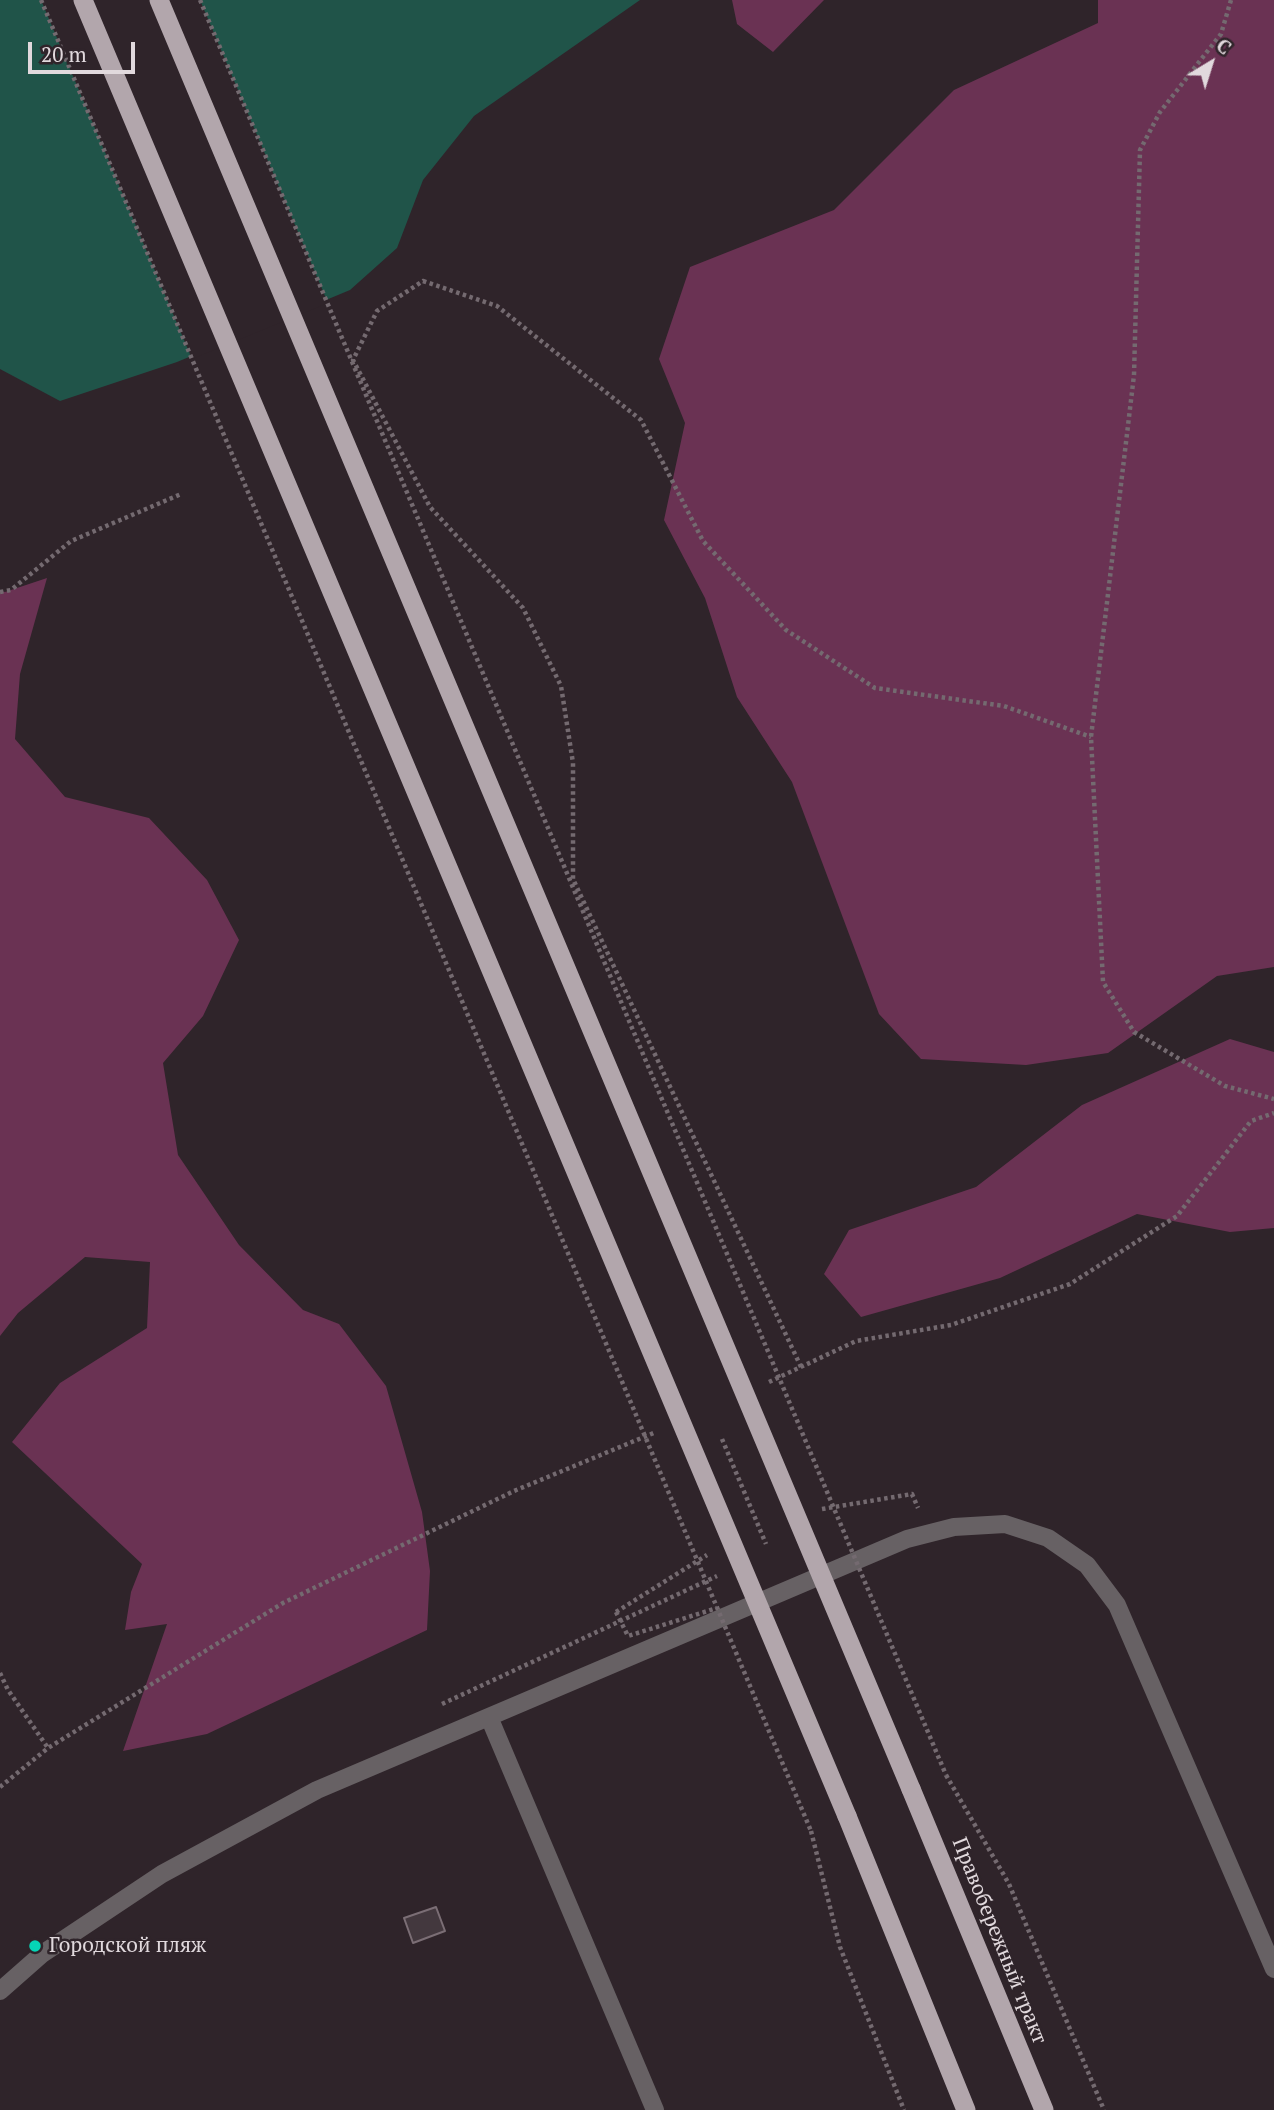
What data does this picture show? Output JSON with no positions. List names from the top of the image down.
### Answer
{
  "streets": {
    "highway": ["Правобережный тракт"]
  },
  "places": ["Городской пляж"],
  "scale_bar": "20 m",
  "north": "top right"
}
